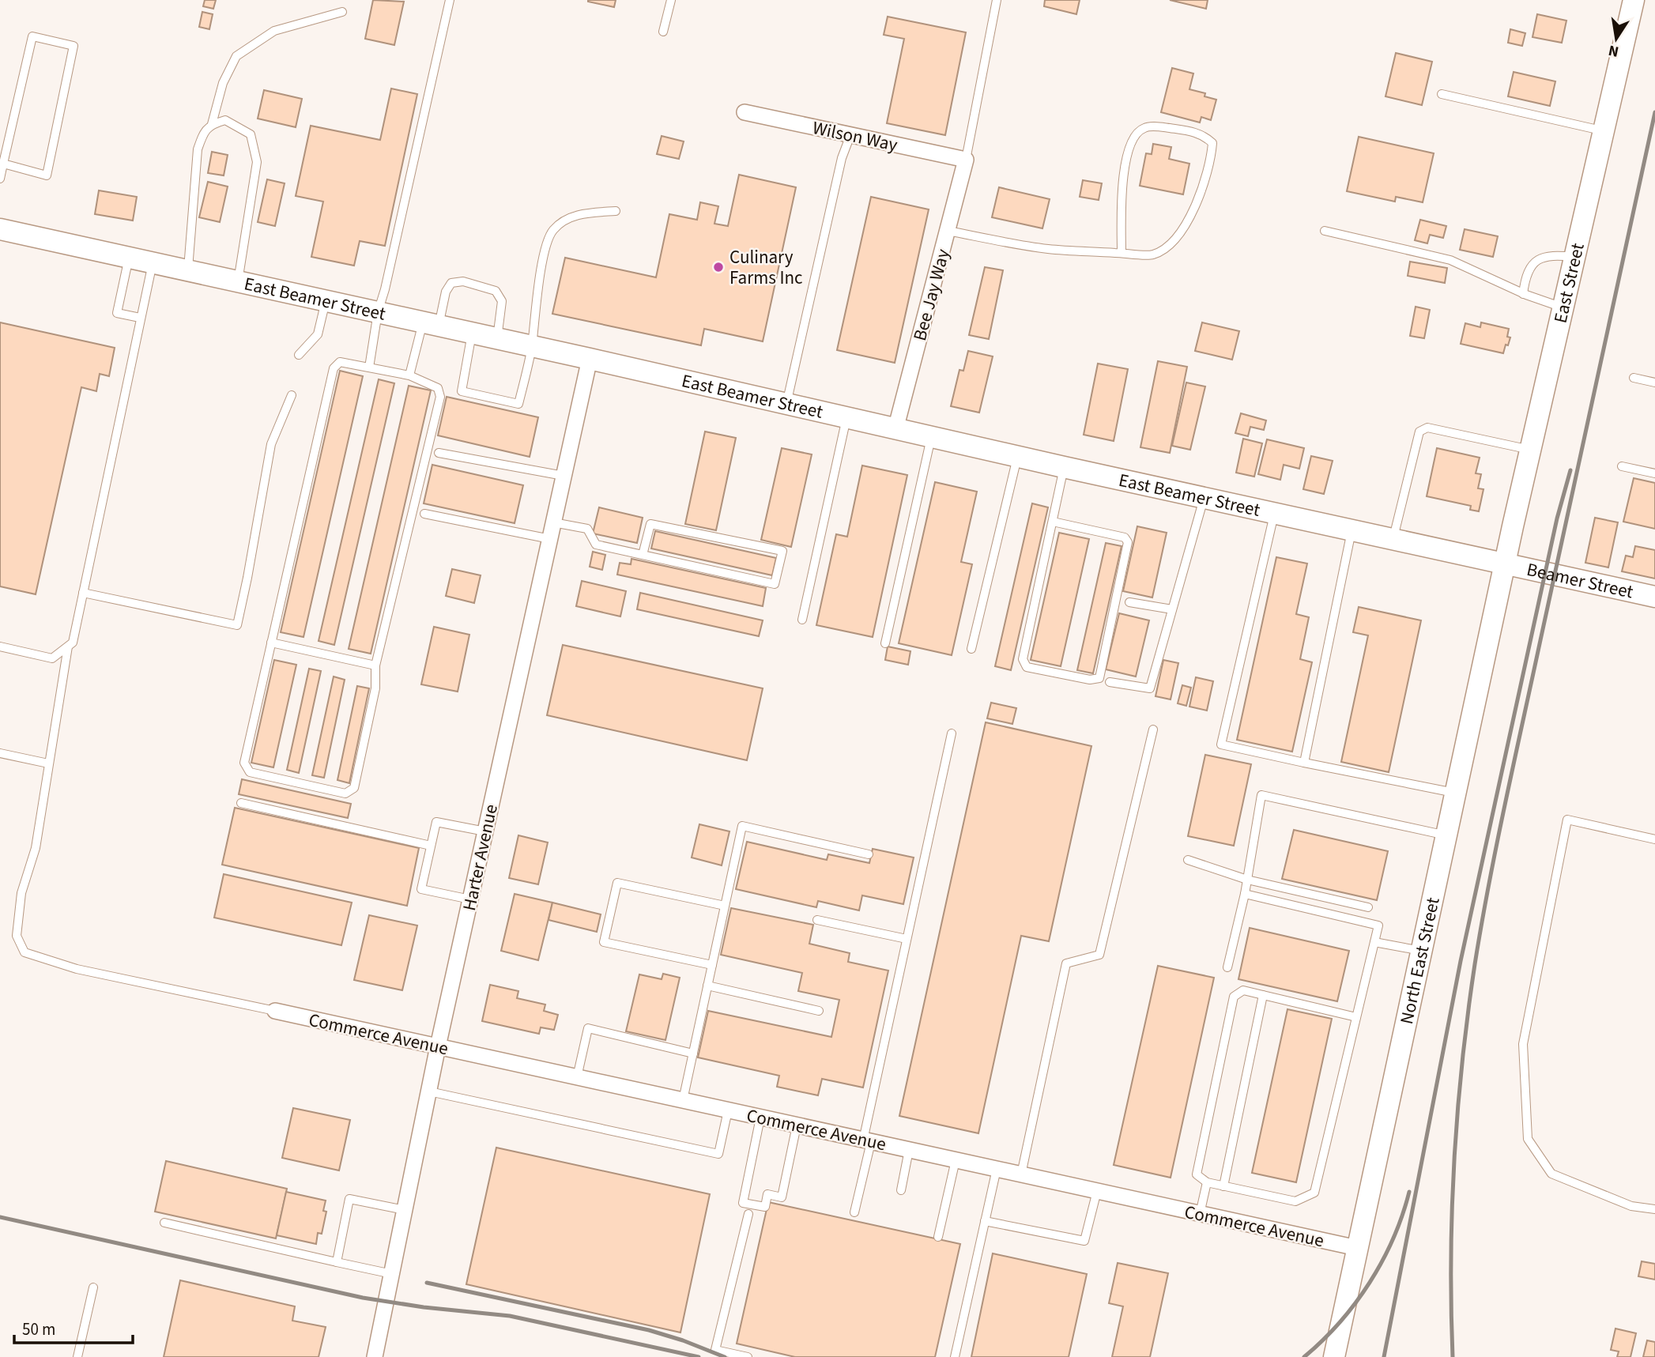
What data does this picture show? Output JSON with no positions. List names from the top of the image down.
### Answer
{
  "streets": {
    "street": [
      "Wilson Way",
      "East Street",
      "Bee Jay Way",
      "East Beamer Street",
      "Beamer Street",
      "Harter Avenue",
      "North East Street",
      "Commerce Avenue"
    ]
  },
  "crossings": [
    ["Wilson Way", "Bee Jay Way"],
    ["East Street", "East Beamer Street"],
    ["East Street", "Beamer Street"],
    ["East Street", "North East Street"],
    ["Bee Jay Way", "East Beamer Street"],
    ["East Beamer Street", "Beamer Street"],
    ["East Beamer Street", "Harter Avenue"],
    ["East Beamer Street", "North East Street"],
    ["Beamer Street", "North East Street"],
    ["Harter Avenue", "Commerce Avenue"],
    ["North East Street", "Commerce Avenue"]
  ],
  "places": ["Culinary Farms Inc"],
  "scale_bar": "50 m",
  "north": "bottom"
}
